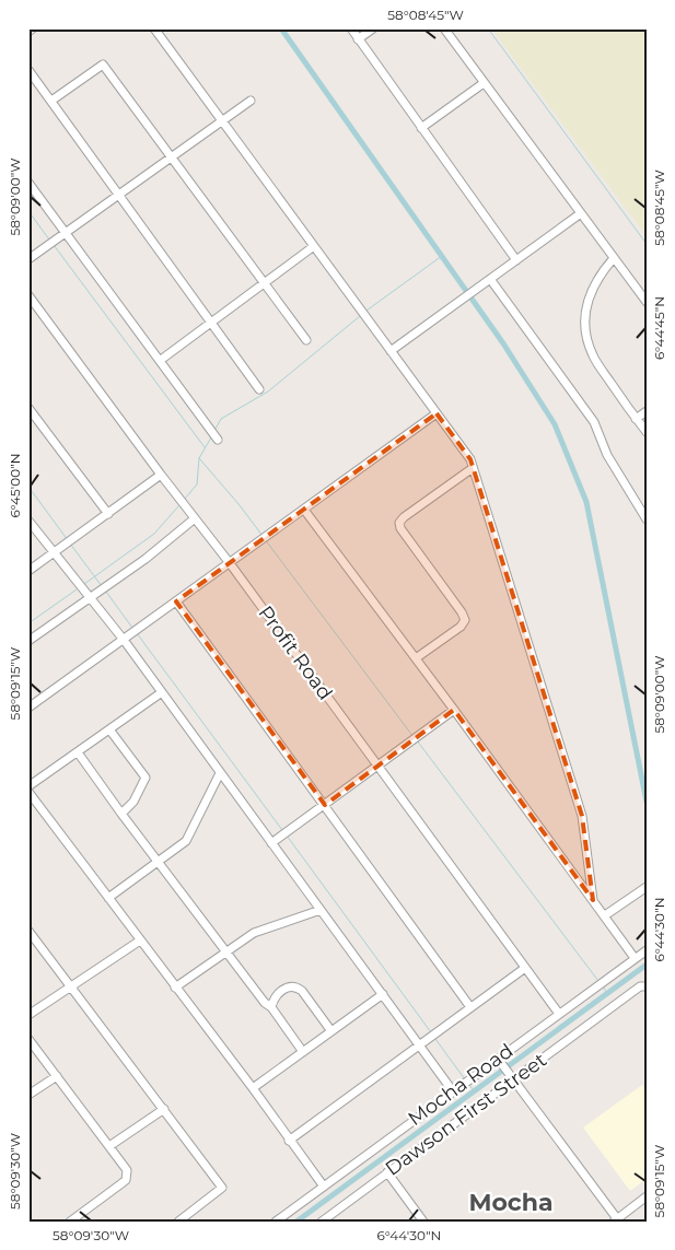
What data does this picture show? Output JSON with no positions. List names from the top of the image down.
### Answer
{
  "streets": {
    "street": ["Profit Road", "Mocha Road", "Dawson First Street"]
  },
  "crossings": [
    ["Profit Road", "Mocha Road"]
  ],
  "districts": ["Mocha"],
  "coordinates": [
    "58°08'45\"W",
    "58°09'00\"W",
    "6°44'45\"N",
    "6°45'00\"N",
    "58°09'15\"W",
    "6°44'30\"N",
    "58°09'30\"W"
  ]
}
